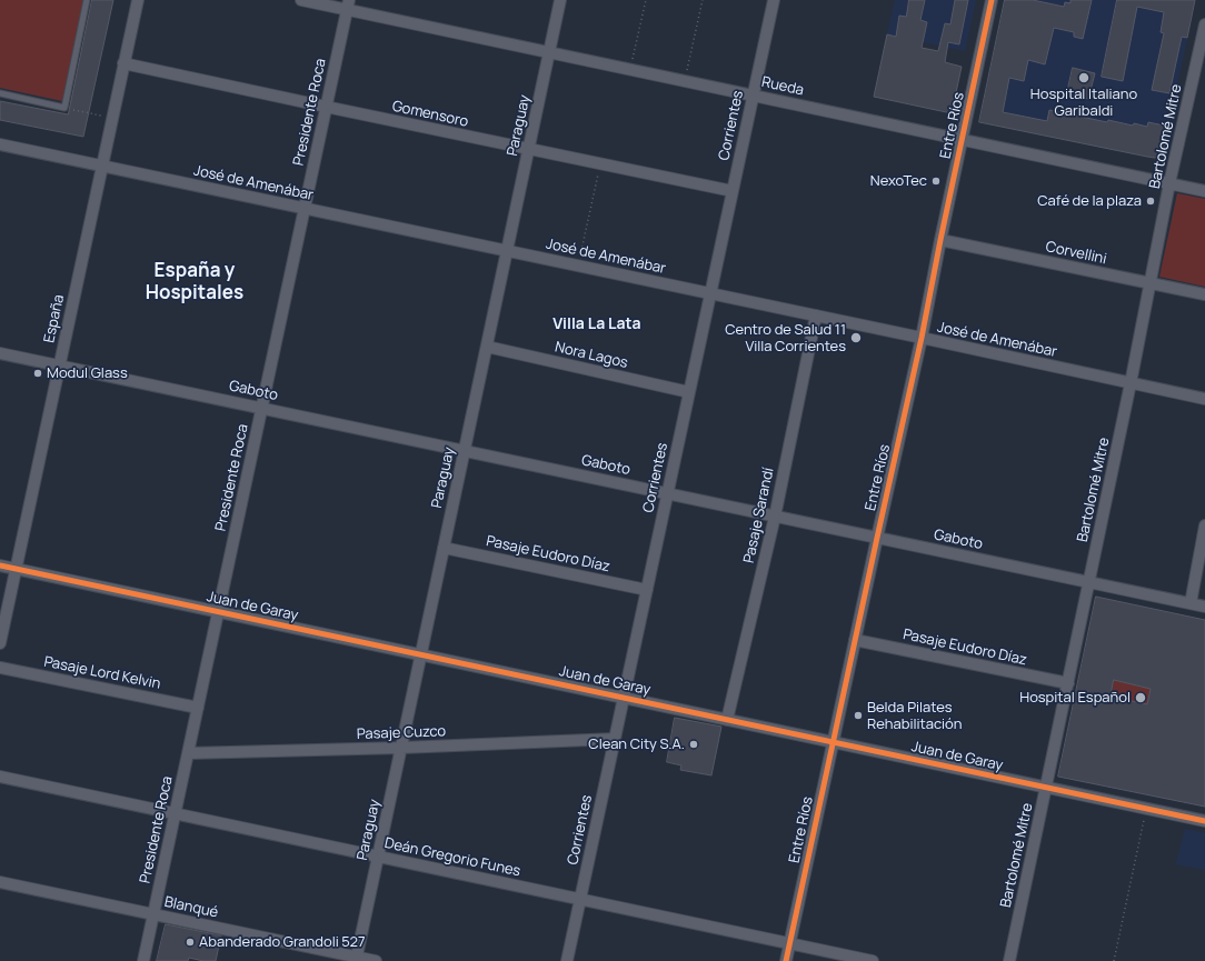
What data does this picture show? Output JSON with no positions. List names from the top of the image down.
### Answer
{
  "streets": {
    "street": [
      "Rueda",
      "Presidente Roca",
      "Gomensoro",
      "Paraguay",
      "Corrientes",
      "Entre Ríos",
      "Bartolomé Mitre",
      "José de Amenábar",
      "Corvellini",
      "España",
      "Nora Lagos",
      "Gaboto",
      "Pasaje Sarandí",
      "Pasaje Eudoro Díaz",
      "Juan de Garay",
      "Pasaje Lord Kelvin",
      "Pasaje Cuzco",
      "Deán Gregorio Funes",
      "Blanqué"
    ]
  },
  "crossings": [
    ["Rueda", "Presidente Roca"],
    ["Rueda", "Paraguay"],
    ["Rueda", "Corrientes"],
    ["Rueda", "Entre Ríos"],
    ["Rueda", "Bartolomé Mitre"],
    ["Presidente Roca", "Gomensoro"],
    ["Presidente Roca", "José de Amenábar"],
    ["Presidente Roca", "Gaboto"],
    ["Presidente Roca", "Juan de Garay"],
    ["Presidente Roca", "Pasaje Lord Kelvin"],
    ["Presidente Roca", "Pasaje Cuzco"],
    ["Presidente Roca", "Deán Gregorio Funes"],
    ["Presidente Roca", "Blanqué"],
    ["Gomensoro", "Paraguay"],
    ["Gomensoro", "Corrientes"],
    ["Gomensoro", "España"],
    ["Paraguay", "José de Amenábar"],
    ["Paraguay", "Nora Lagos"],
    ["Paraguay", "Gaboto"],
    ["Paraguay", "Pasaje Eudoro Díaz"],
    ["Paraguay", "Juan de Garay"],
    ["Paraguay", "Pasaje Cuzco"],
    ["Paraguay", "Deán Gregorio Funes"],
    ["Paraguay", "Blanqué"],
    ["Corrientes", "José de Amenábar"],
    ["Corrientes", "Nora Lagos"],
    ["Corrientes", "Gaboto"],
    ["Corrientes", "Pasaje Eudoro Díaz"],
    ["Corrientes", "Juan de Garay"],
    ["Corrientes", "Pasaje Cuzco"],
    ["Corrientes", "Deán Gregorio Funes"],
    ["Entre Ríos", "José de Amenábar"],
    ["Entre Ríos", "Corvellini"],
    ["Entre Ríos", "Gaboto"],
    ["Entre Ríos", "Pasaje Eudoro Díaz"],
    ["Entre Ríos", "Juan de Garay"],
    ["Entre Ríos", "Deán Gregorio Funes"],
    ["Bartolomé Mitre", "José de Amenábar"],
    ["Bartolomé Mitre", "Corvellini"],
    ["Bartolomé Mitre", "Gaboto"],
    ["Bartolomé Mitre", "Pasaje Eudoro Díaz"],
    ["Bartolomé Mitre", "Juan de Garay"],
    ["José de Amenábar", "España"],
    ["José de Amenábar", "Pasaje Sarandí"],
    ["España", "Gaboto"],
    ["España", "Juan de Garay"],
    ["Gaboto", "Pasaje Sarandí"],
    ["Pasaje Sarandí", "Juan de Garay"]
  ],
  "districts": ["España y Hospitales", "Villa La Lata"],
  "places": [
    "Hospital Italiano Garibaldi",
    "NexoTec",
    "Café de la plaza",
    "Centro de Salud 11 Villa Corrientes",
    "Modul Glass",
    "Hospital Español",
    "Belda Pilates Rehabilitación",
    "Clean City S.A.",
    "Abanderado Grandoli 527"
  ]
}
